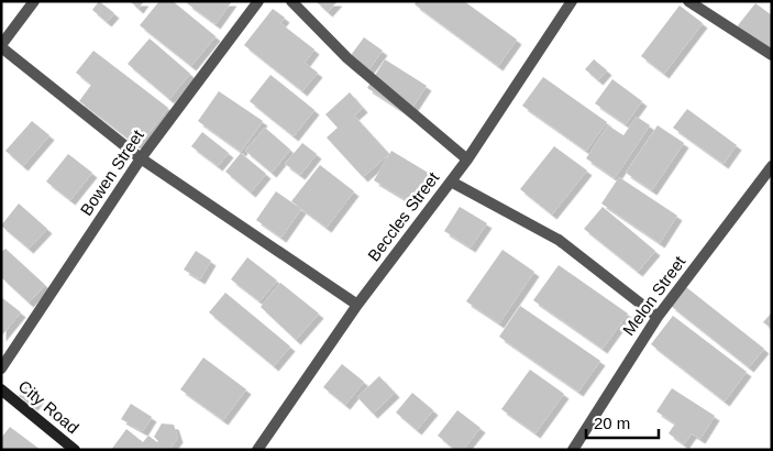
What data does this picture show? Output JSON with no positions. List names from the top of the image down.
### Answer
{
  "streets": {
    "main road": ["City Road"],
    "street": ["Bowen Street", "Beccles Street", "Melon Street"]
  },
  "scale_bar": "20 m"
}
